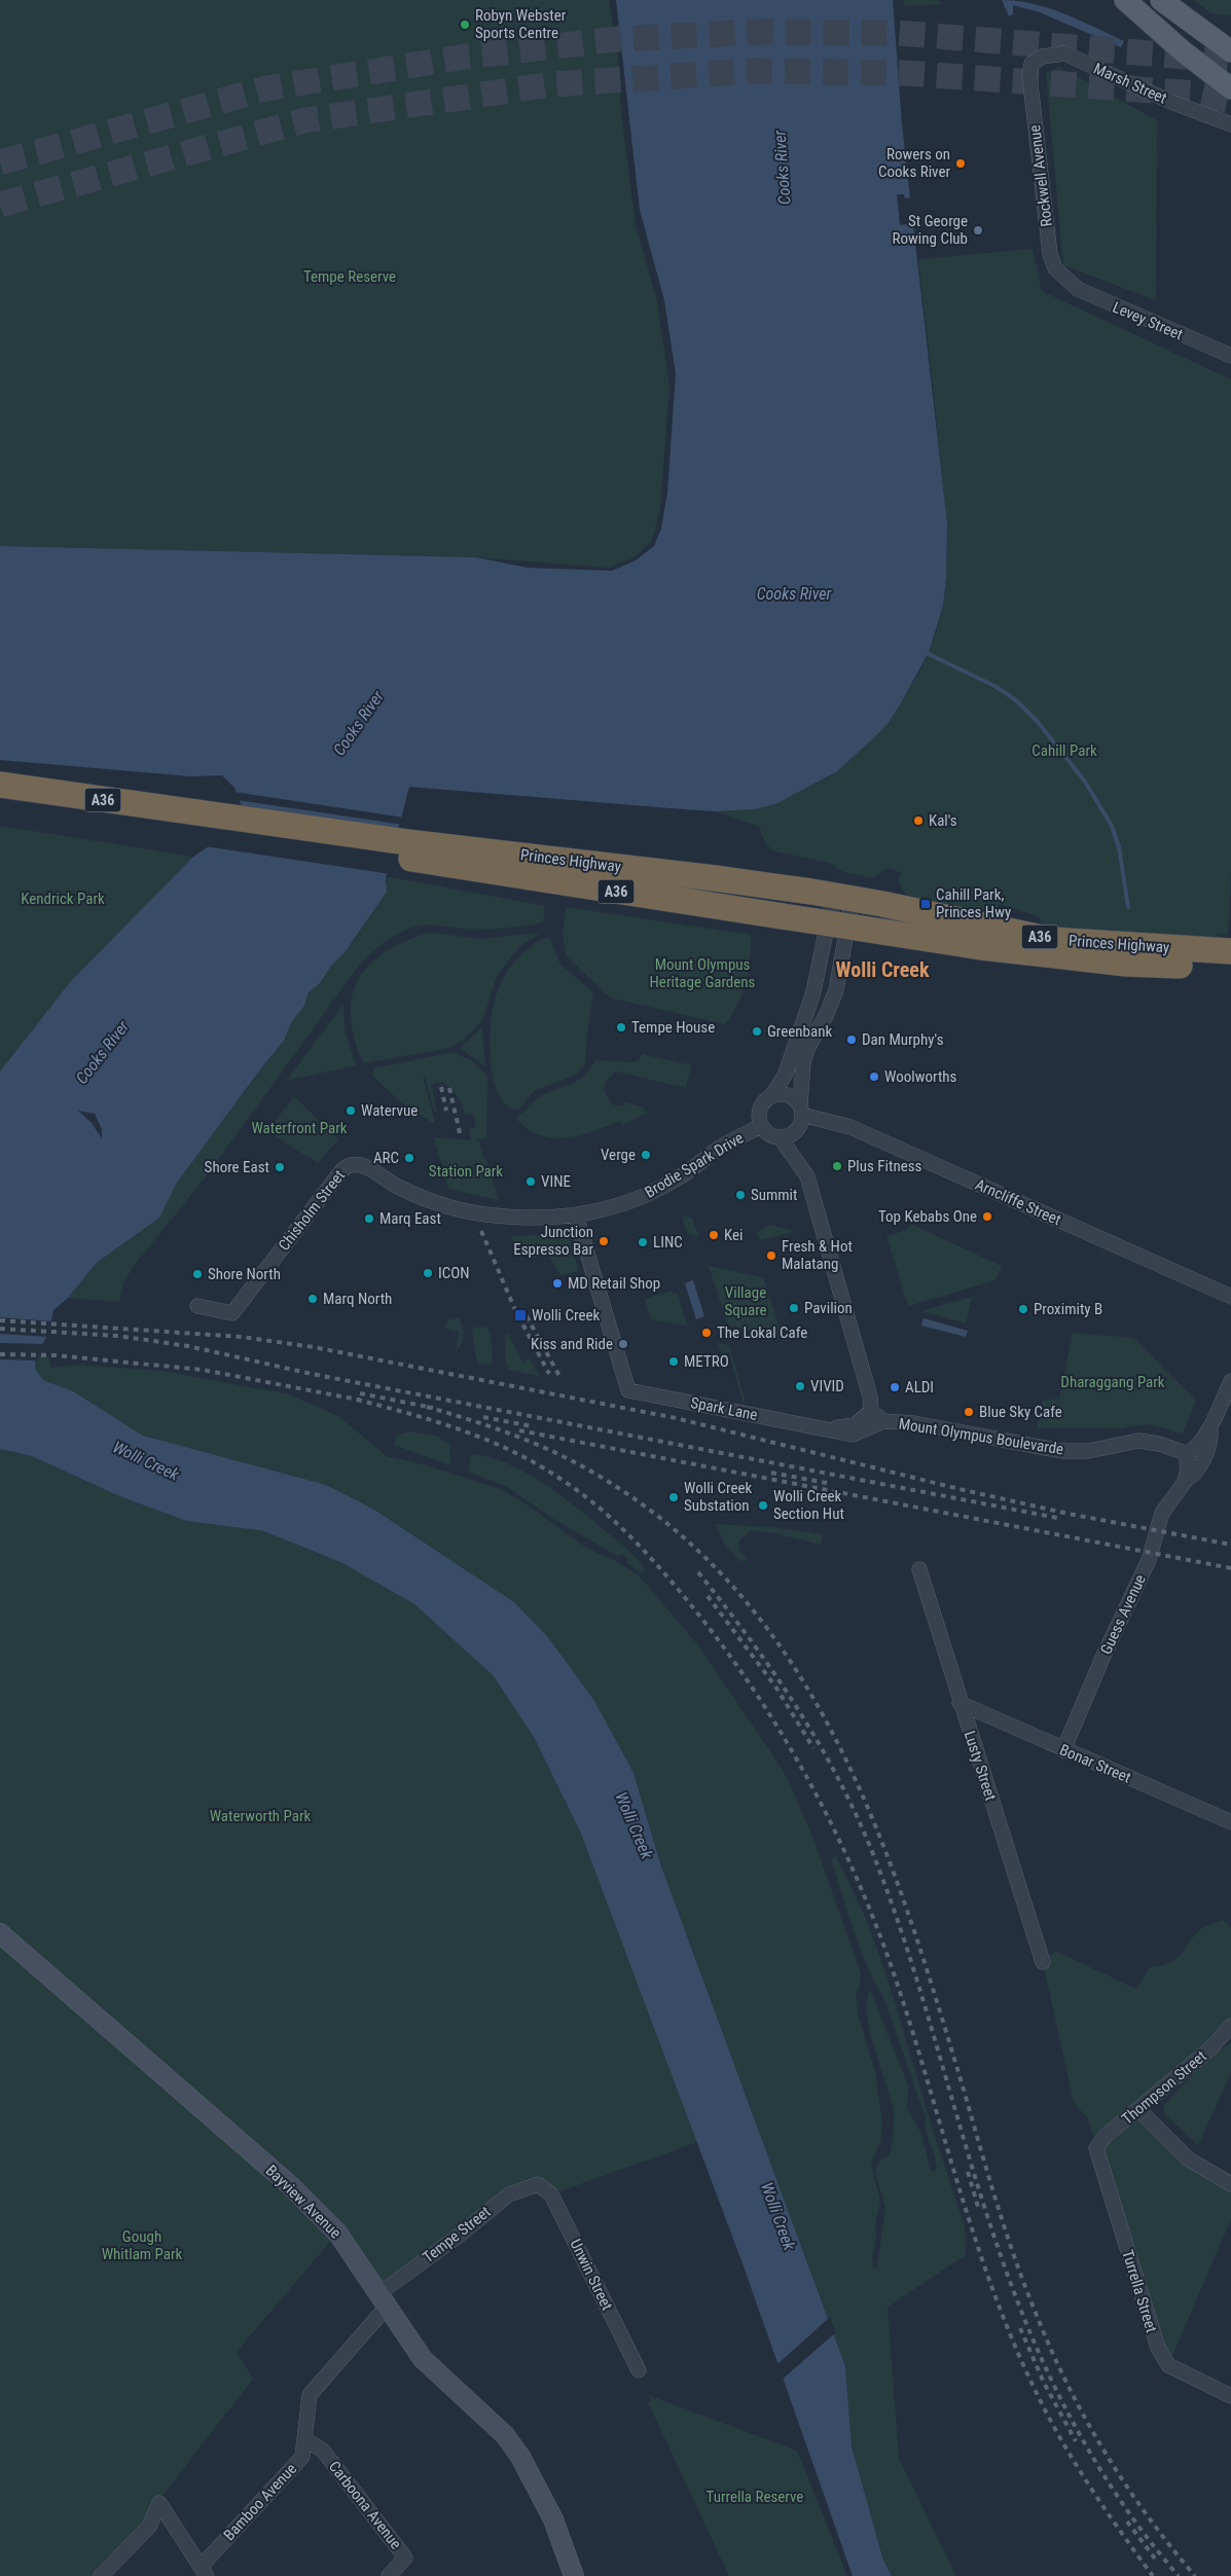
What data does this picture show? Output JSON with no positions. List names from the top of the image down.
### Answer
{
  "streets": {
    "highway": ["A36", "Princes Highway"],
    "main road": ["Bayview Avenue"],
    "street": [
      "Marsh Street",
      "Rockwell Avenue",
      "Levey Street",
      "Brodie Spark Drive",
      "Arncliffe Street",
      "Chisholm Street",
      "Spark Lane",
      "Mount Olympus Boulevarde",
      "Guess Avenue",
      "Bonar Street",
      "Lusty Street",
      "Thompson Street",
      "Tempe Street",
      "Unwin Street",
      "Turrella Street",
      "Bamboo Avenue",
      "Carboona Avenue"
    ]
  },
  "crossings": [
    ["Marsh Street", "Rockwell Avenue"],
    ["Rockwell Avenue", "Levey Street"],
    ["Brodie Spark Drive", "Arncliffe Street"],
    ["Brodie Spark Drive", "Chisholm Street"],
    ["Brodie Spark Drive", "Spark Lane"],
    ["Spark Lane", "Mount Olympus Boulevarde"],
    ["Mount Olympus Boulevarde", "Guess Avenue"],
    ["Guess Avenue", "Bonar Street"],
    ["Bonar Street", "Lusty Street"],
    ["Thompson Street", "Turrella Street"],
    ["Bayview Avenue", "Tempe Street"],
    ["Bayview Avenue", "Bamboo Avenue"],
    ["Tempe Street", "Unwin Street"],
    ["Tempe Street", "Bamboo Avenue"],
    ["Bamboo Avenue", "Carboona Avenue"]
  ],
  "districts": ["Wolli Creek"],
  "water": ["Cooks River", "Wolli Creek"],
  "parks": [
    "Tempe Reserve",
    "Cahill Park",
    "Kendrick Park",
    "Mount Olympus Heritage Gardens",
    "Waterfront Park",
    "Station Park",
    "Village Square",
    "Dharaggang Park",
    "Waterworth Park",
    "Gough Whitlam Park",
    "Turrella Reserve"
  ],
  "places": {
    "other": [
      "Robyn Webster Sports Centre",
      "Rowers on Cooks River",
      "St George Rowing Club",
      "Kal's",
      "Tempe House",
      "Greenbank",
      "Dan Murphy's",
      "Woolworths",
      "Watervue",
      "Verge",
      "ARC",
      "Plus Fitness",
      "Shore East",
      "VINE",
      "Summit",
      "Top Kebabs One",
      "Marq East",
      "Kei",
      "Junction Espresso Bar",
      "LINC",
      "Fresh & Hot Malatang",
      "ICON",
      "Shore North",
      "MD Retail Shop",
      "Marq North",
      "Pavilion",
      "Proximity B",
      "The Lokal Cafe",
      "Kiss and Ride",
      "METRO",
      "VIVID",
      "ALDI",
      "Blue Sky Cafe",
      "Wolli Creek Substation",
      "Wolli Creek Section Hut"
    ],
    "transit": ["Cahill Park, Princes Hwy", "Wolli Creek"]
  }
}
